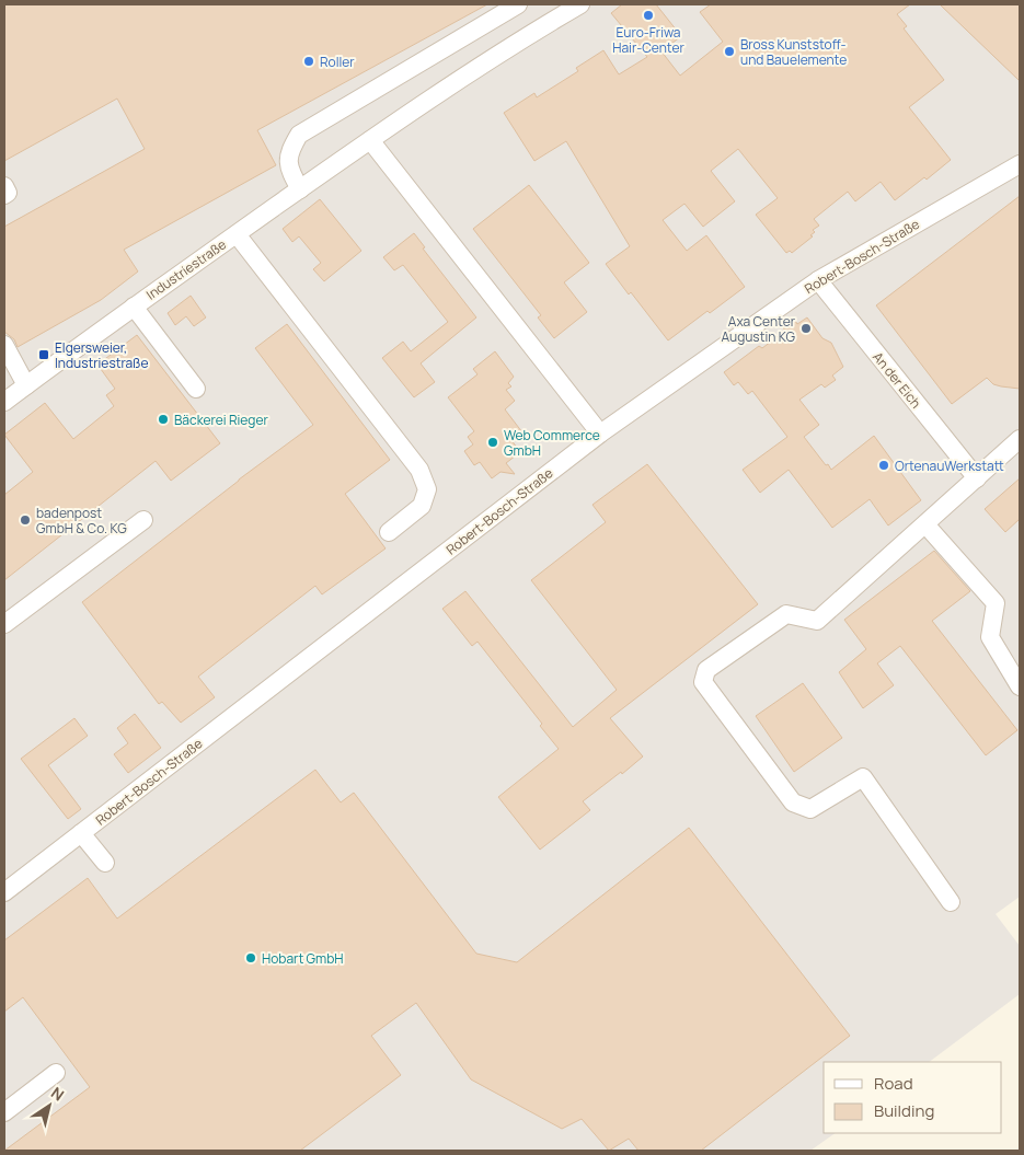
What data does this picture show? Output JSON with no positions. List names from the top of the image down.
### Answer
{
  "streets": {
    "street": ["Robert-Bosch-Straße", "Industriestraße", "An der Eich"]
  },
  "crossings": [
    ["Robert-Bosch-Straße", "An der Eich"]
  ],
  "places": {
    "other": [
      "Euro-Friwa Hair-Center",
      "Bross Kunststoff- und Bauelemente",
      "Roller",
      "Axa Center Augustin KG",
      "Bäckerei Rieger",
      "Web Commerce GmbH",
      "OrtenauWerkstatt",
      "badenpost GmbH & Co. KG",
      "Hobart GmbH"
    ],
    "transit": ["Elgersweier, Industriestraße"]
  },
  "legend": ["Road", "Building"],
  "north": "top right"
}
